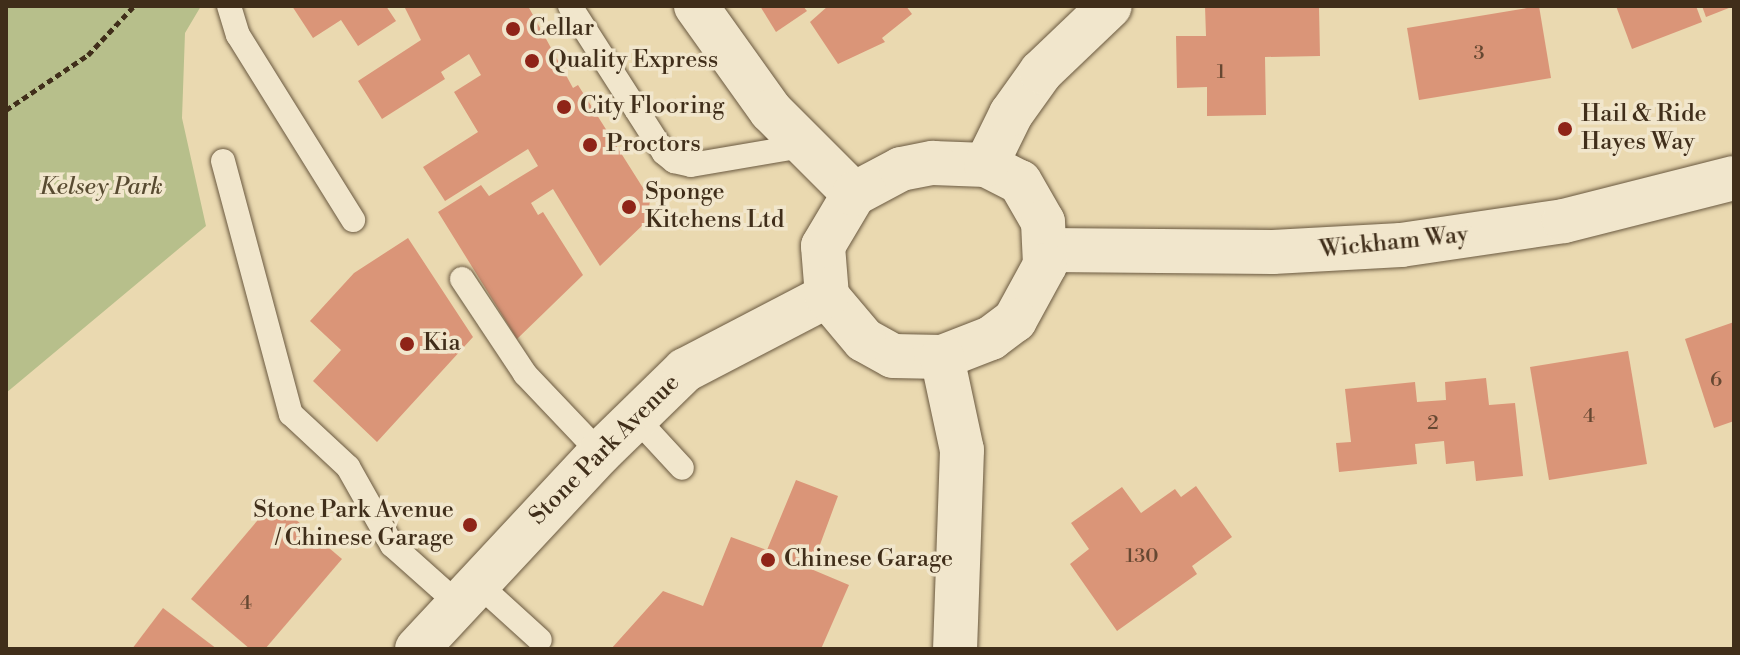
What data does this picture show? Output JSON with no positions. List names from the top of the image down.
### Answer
{
  "streets": {
    "main road": ["Wickham Way", "Stone Park Avenue"]
  },
  "crossings": [
    ["Wickham Way", "Stone Park Avenue"]
  ],
  "parks": ["Kelsey Park"],
  "places": [
    "Cellar",
    "Quality Express",
    "City Flooring",
    "Hail & Ride Hayes Way",
    "Proctors",
    "Sponge Kitchens Ltd",
    "Kia",
    "Stone Park Avenue / Chinese Garage",
    "Chinese Garage"
  ],
  "house_numbers": [
    "3",
    "1",
    "6",
    "4",
    "2",
    "130",
    "4"
  ]
}
